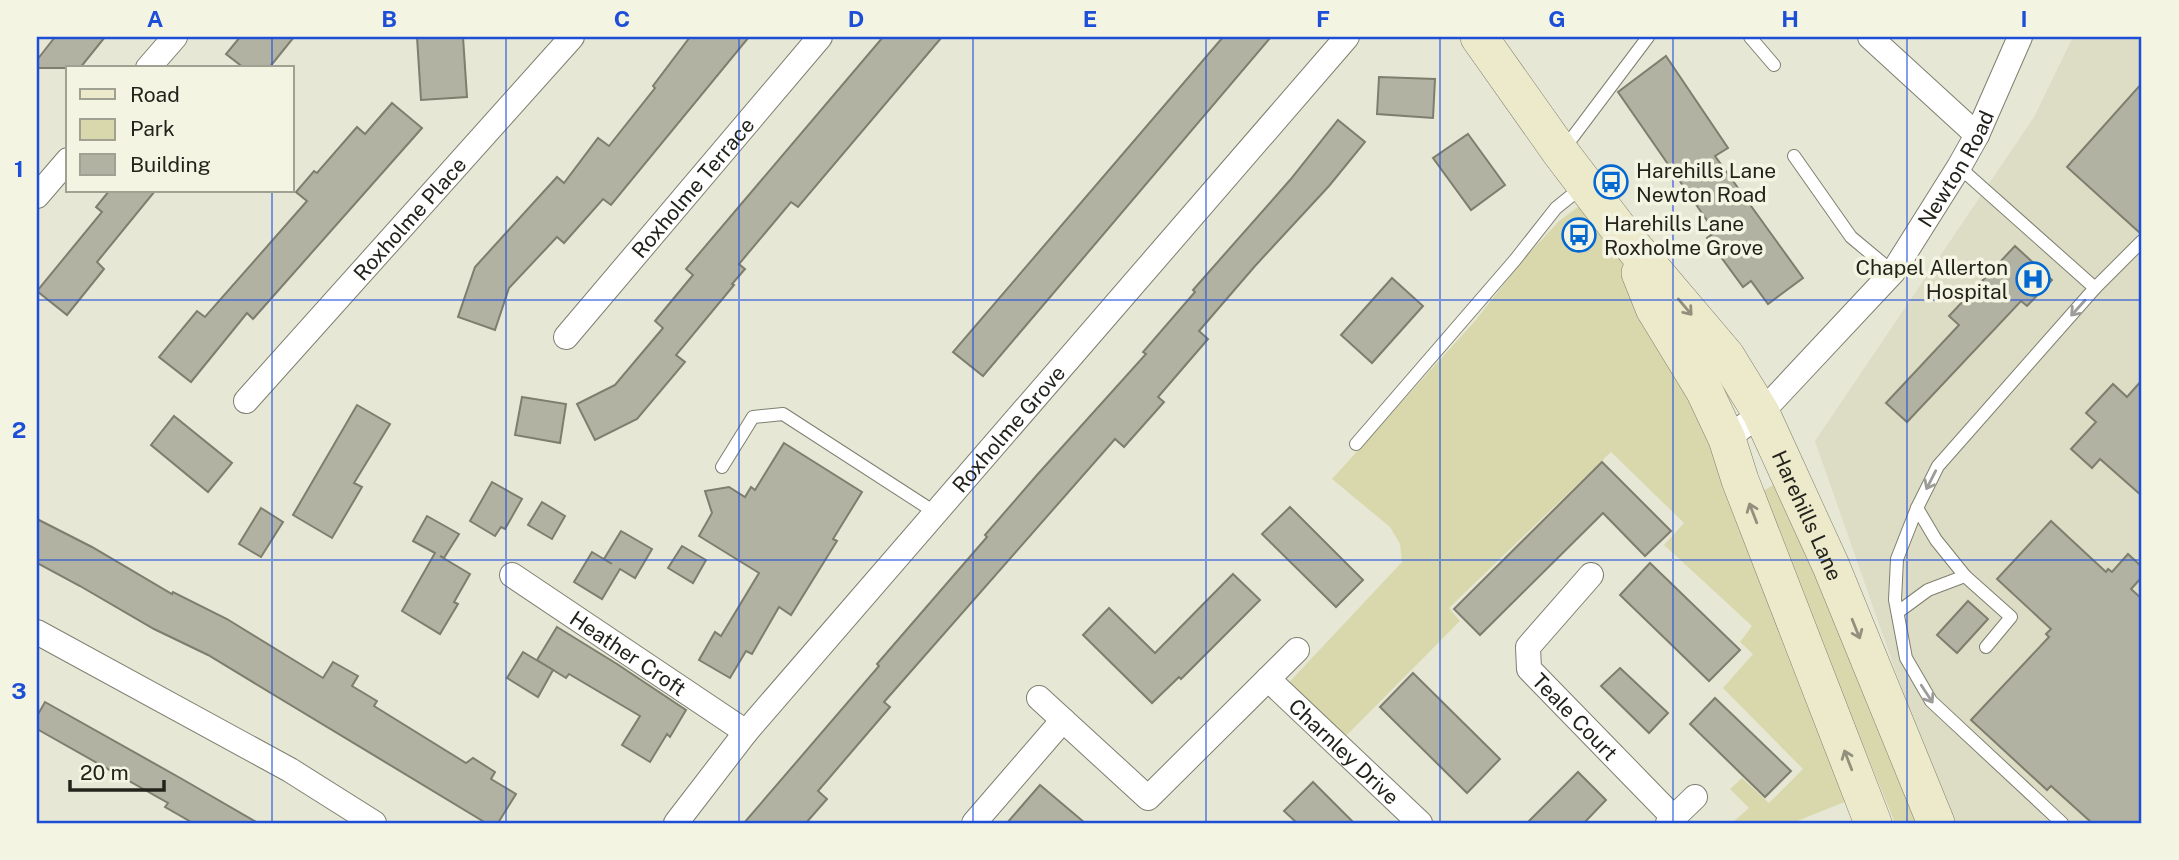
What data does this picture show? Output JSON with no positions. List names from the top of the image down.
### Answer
{
  "streets": {
    "main road": ["Harehills Lane"],
    "street": [
      "Newton Road",
      "Roxholme Terrace",
      "Roxholme Place",
      "Roxholme Grove",
      "Heather Croft",
      "Teale Court",
      "Charnley Drive"
    ]
  },
  "crossings": [
    ["Newton Road", "Harehills Lane"],
    ["Roxholme Grove", "Heather Croft"]
  ],
  "places": {
    "bus stop": ["Harehills Lane Newton Road", "Harehills Lane Roxholme Grove"],
    "hospital": ["Chapel Allerton Hospital"]
  },
  "legend": ["Road", "Park", "Building"],
  "scale_bar": "20 m",
  "grid": {
    "columns": [
      "A",
      "B",
      "C",
      "D",
      "E",
      "F",
      "G",
      "H",
      "I"
    ],
    "rows": ["1", "2", "3"]
  }
}
